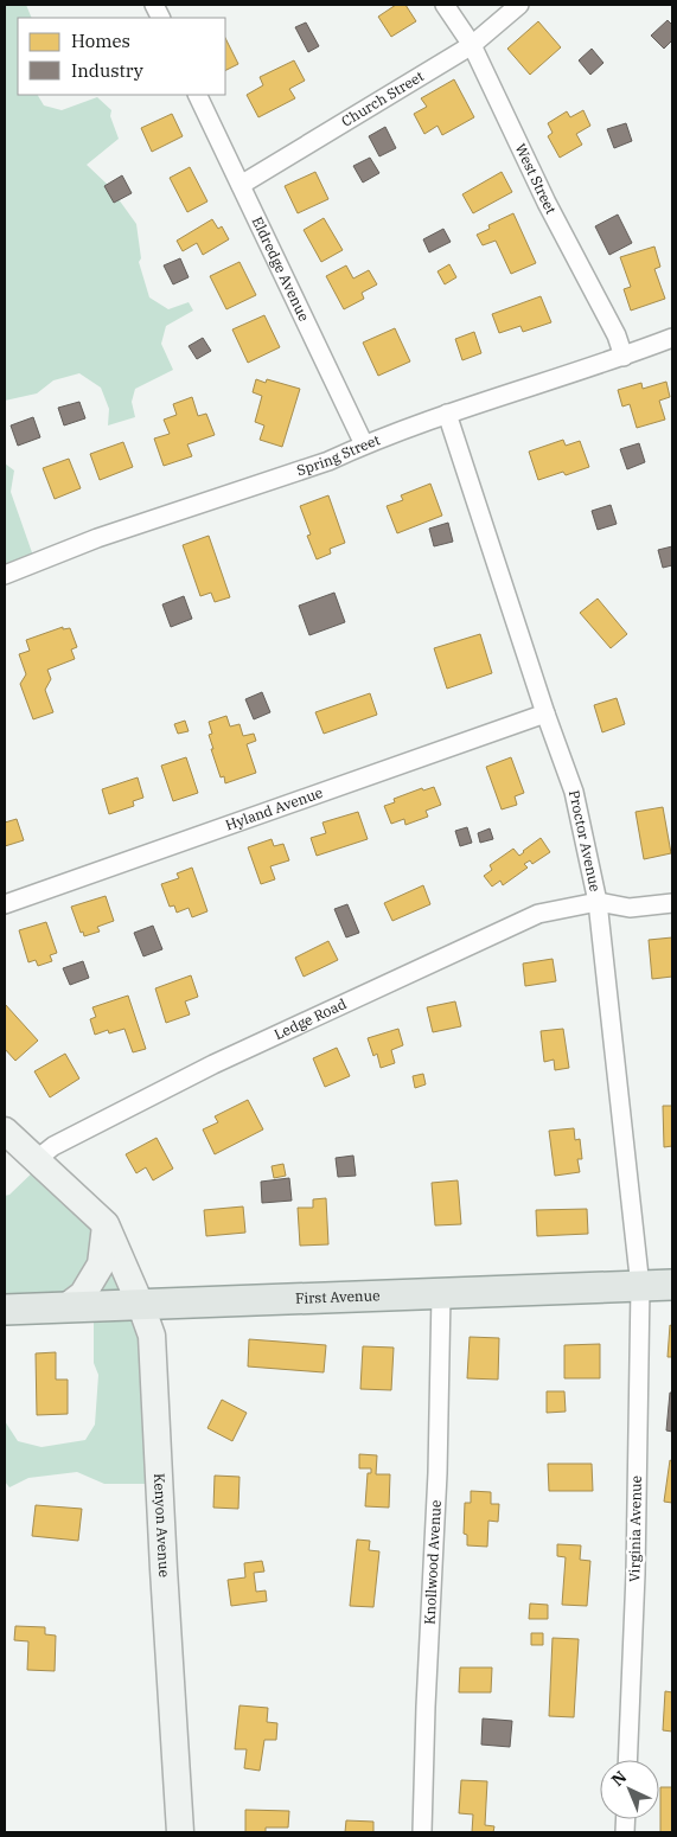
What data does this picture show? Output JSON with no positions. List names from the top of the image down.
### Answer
{
  "streets": {
    "main road": ["First Avenue"],
    "street": [
      "Church Street",
      "West Street",
      "Eldredge Avenue",
      "Spring Street",
      "Hyland Avenue",
      "Proctor Avenue",
      "Ledge Road",
      "Kenyon Avenue",
      "Virginia Avenue",
      "Knollwood Avenue"
    ]
  },
  "crossings": [
    ["Church Street", "West Street"],
    ["Church Street", "Eldredge Avenue"],
    ["West Street", "Spring Street"],
    ["Eldredge Avenue", "Spring Street"],
    ["Spring Street", "Proctor Avenue"],
    ["Hyland Avenue", "Proctor Avenue"],
    ["Proctor Avenue", "Ledge Road"],
    ["Proctor Avenue", "First Avenue"],
    ["Proctor Avenue", "Virginia Avenue"],
    ["Ledge Road", "Kenyon Avenue"],
    ["First Avenue", "Kenyon Avenue"],
    ["First Avenue", "Virginia Avenue"],
    ["First Avenue", "Knollwood Avenue"]
  ],
  "legend": ["Homes", "Industry"],
  "north": "top left"
}
